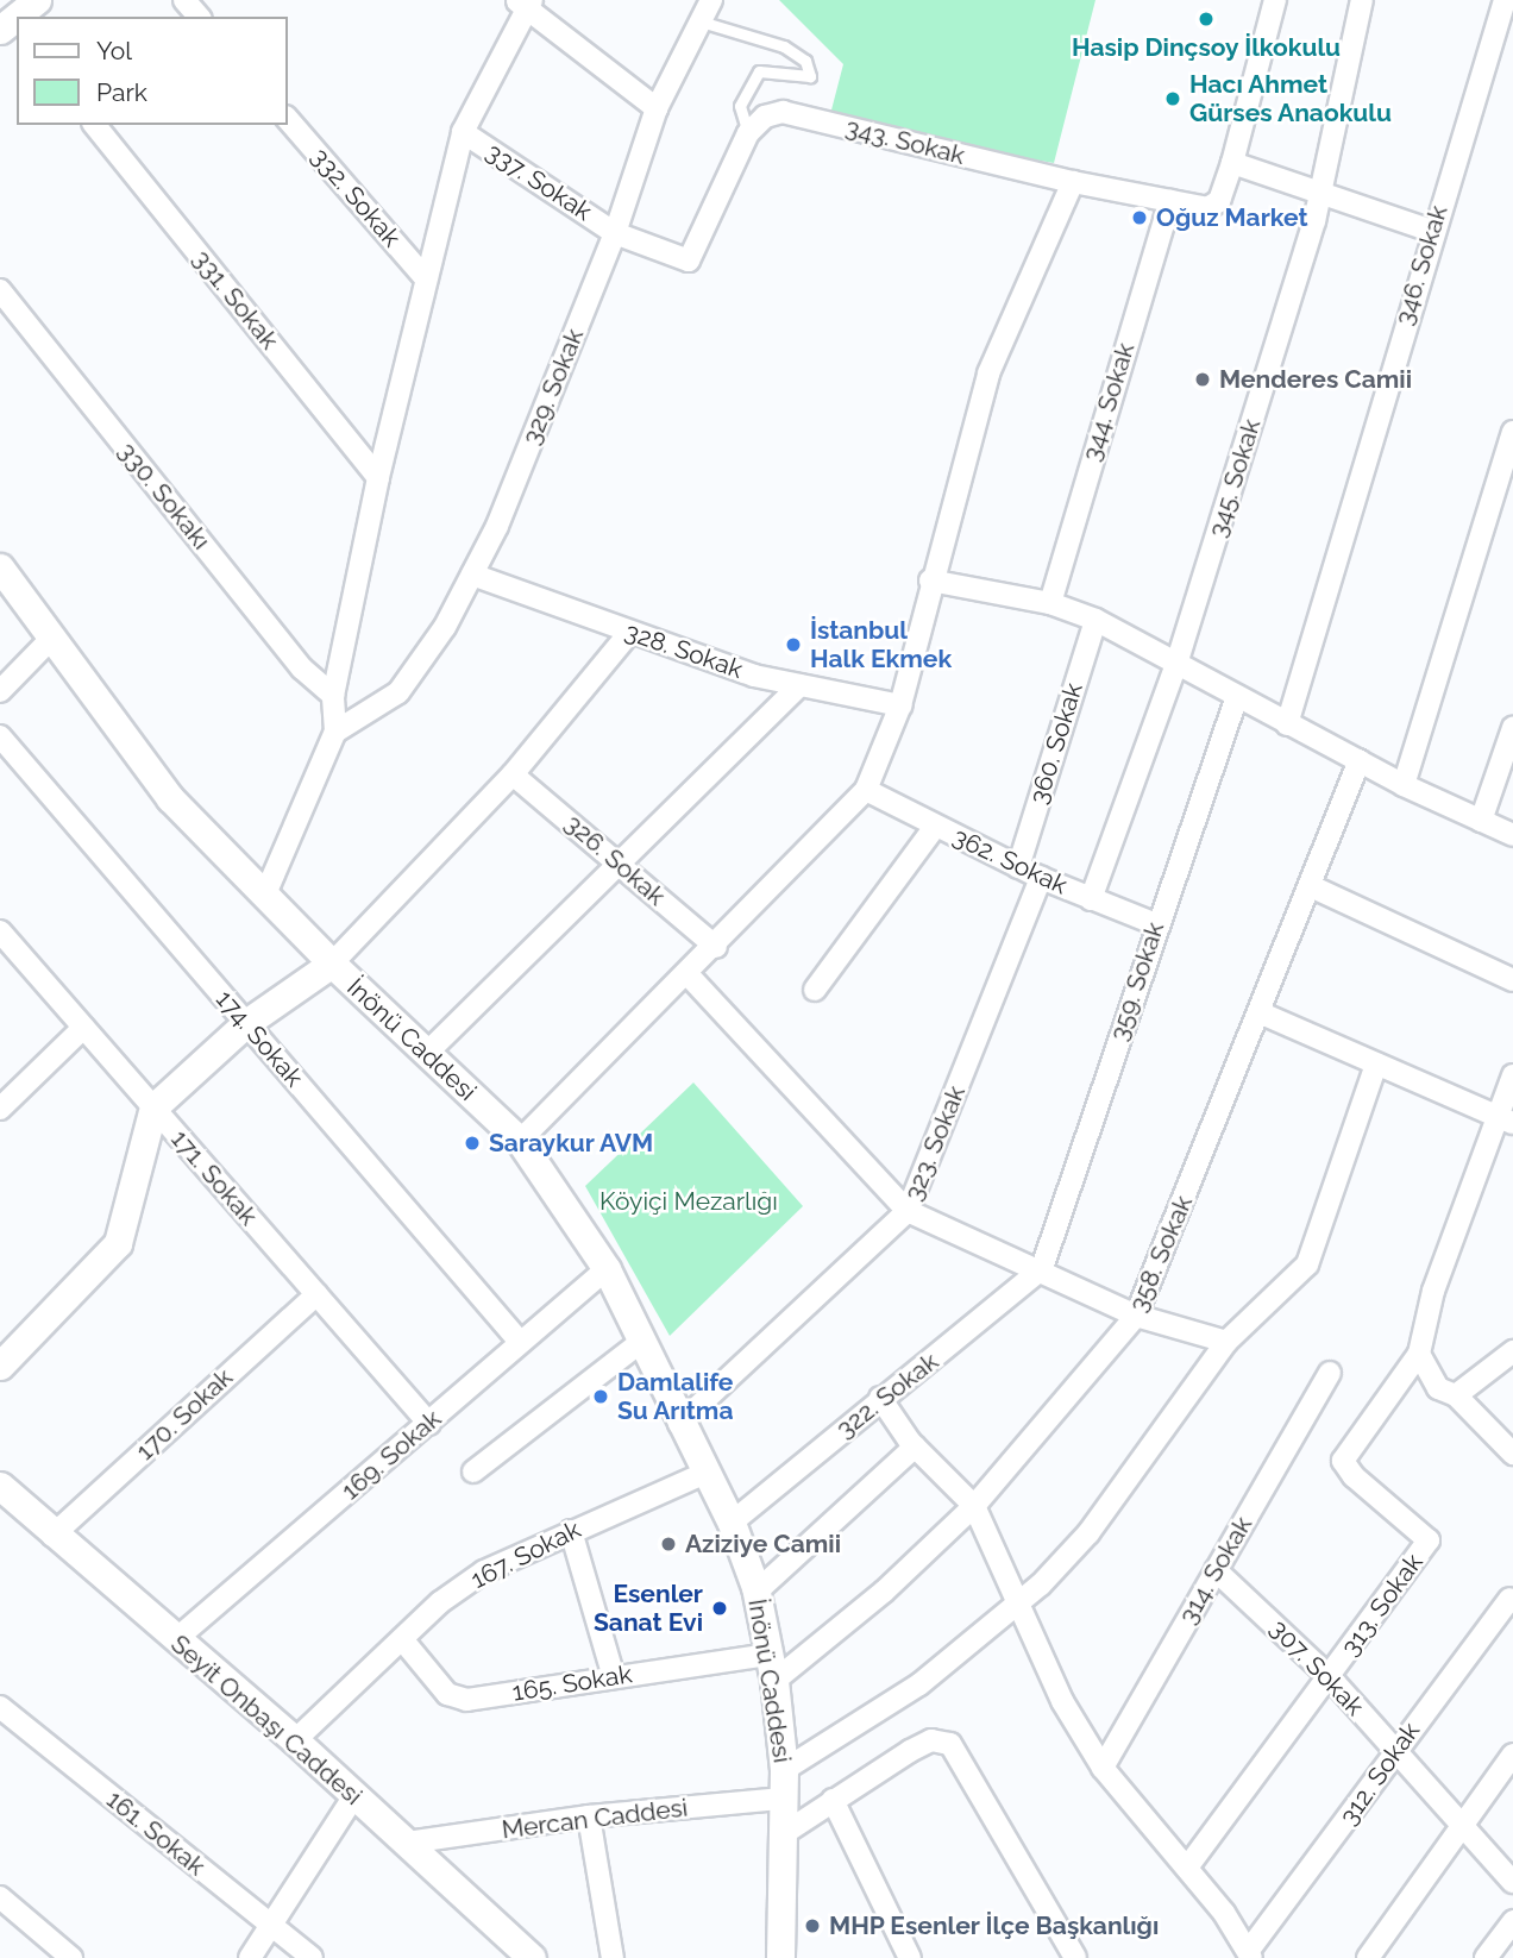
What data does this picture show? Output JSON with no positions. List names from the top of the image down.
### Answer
{
  "streets": {
    "main road": ["İnönü Caddesi", "Seyit Onbaşı Caddesi"],
    "street": [
      "343. Sokak",
      "337. Sokak",
      "332. Sokak",
      "346. Sokak",
      "331. Sokak",
      "329. Sokak",
      "344. Sokak",
      "345. Sokak",
      "330. Sokakı",
      "328. Sokak",
      "360. Sokak",
      "326. Sokak",
      "362. Sokak",
      "359. Sokak",
      "174. Sokak",
      "323. Sokak",
      "171. Sokak",
      "358. Sokak",
      "322. Sokak",
      "170. Sokak",
      "169. Sokak",
      "167. Sokak",
      "314. Sokak",
      "313. Sokak",
      "307. Sokak",
      "165. Sokak",
      "312. Sokak",
      "Mercan Caddesi",
      "161. Sokak"
    ]
  },
  "crossings": [
    ["343. Sokak", "337. Sokak"],
    ["343. Sokak", "344. Sokak"],
    ["337. Sokak", "329. Sokak"],
    ["329. Sokak", "328. Sokak"],
    ["345. Sokak", "362. Sokak"],
    ["360. Sokak", "362. Sokak"],
    ["362. Sokak", "359. Sokak"],
    ["362. Sokak", "323. Sokak"],
    ["359. Sokak", "322. Sokak"],
    ["174. Sokak", "169. Sokak"],
    ["İnönü Caddesi", "323. Sokak"],
    ["İnönü Caddesi", "358. Sokak"],
    ["İnönü Caddesi", "322. Sokak"],
    ["İnönü Caddesi", "169. Sokak"],
    ["İnönü Caddesi", "167. Sokak"],
    ["İnönü Caddesi", "165. Sokak"],
    ["İnönü Caddesi", "Mercan Caddesi"],
    ["171. Sokak", "170. Sokak"],
    ["171. Sokak", "169. Sokak"],
    ["358. Sokak", "165. Sokak"],
    ["170. Sokak", "Seyit Onbaşı Caddesi"],
    ["169. Sokak", "Seyit Onbaşı Caddesi"],
    ["167. Sokak", "165. Sokak"],
    ["167. Sokak", "Seyit Onbaşı Caddesi"],
    ["314. Sokak", "307. Sokak"],
    ["313. Sokak", "307. Sokak"],
    ["307. Sokak", "312. Sokak"],
    ["Seyit Onbaşı Caddesi", "Mercan Caddesi"]
  ],
  "parks": ["Köyiçi Mezarlığı"],
  "places": [
    "Hasip Dinçsoy İlkokulu",
    "Hacı Ahmet Gürses Anaokulu",
    "Oğuz Market",
    "Menderes Camii",
    "İstanbul Halk Ekmek",
    "Saraykur AVM",
    "Damlalife Su Arıtma",
    "Aziziye Camii",
    "Esenler Sanat Evi",
    "MHP Esenler İlçe Başkanlığı"
  ],
  "legend": ["Yol", "Park"]
}
